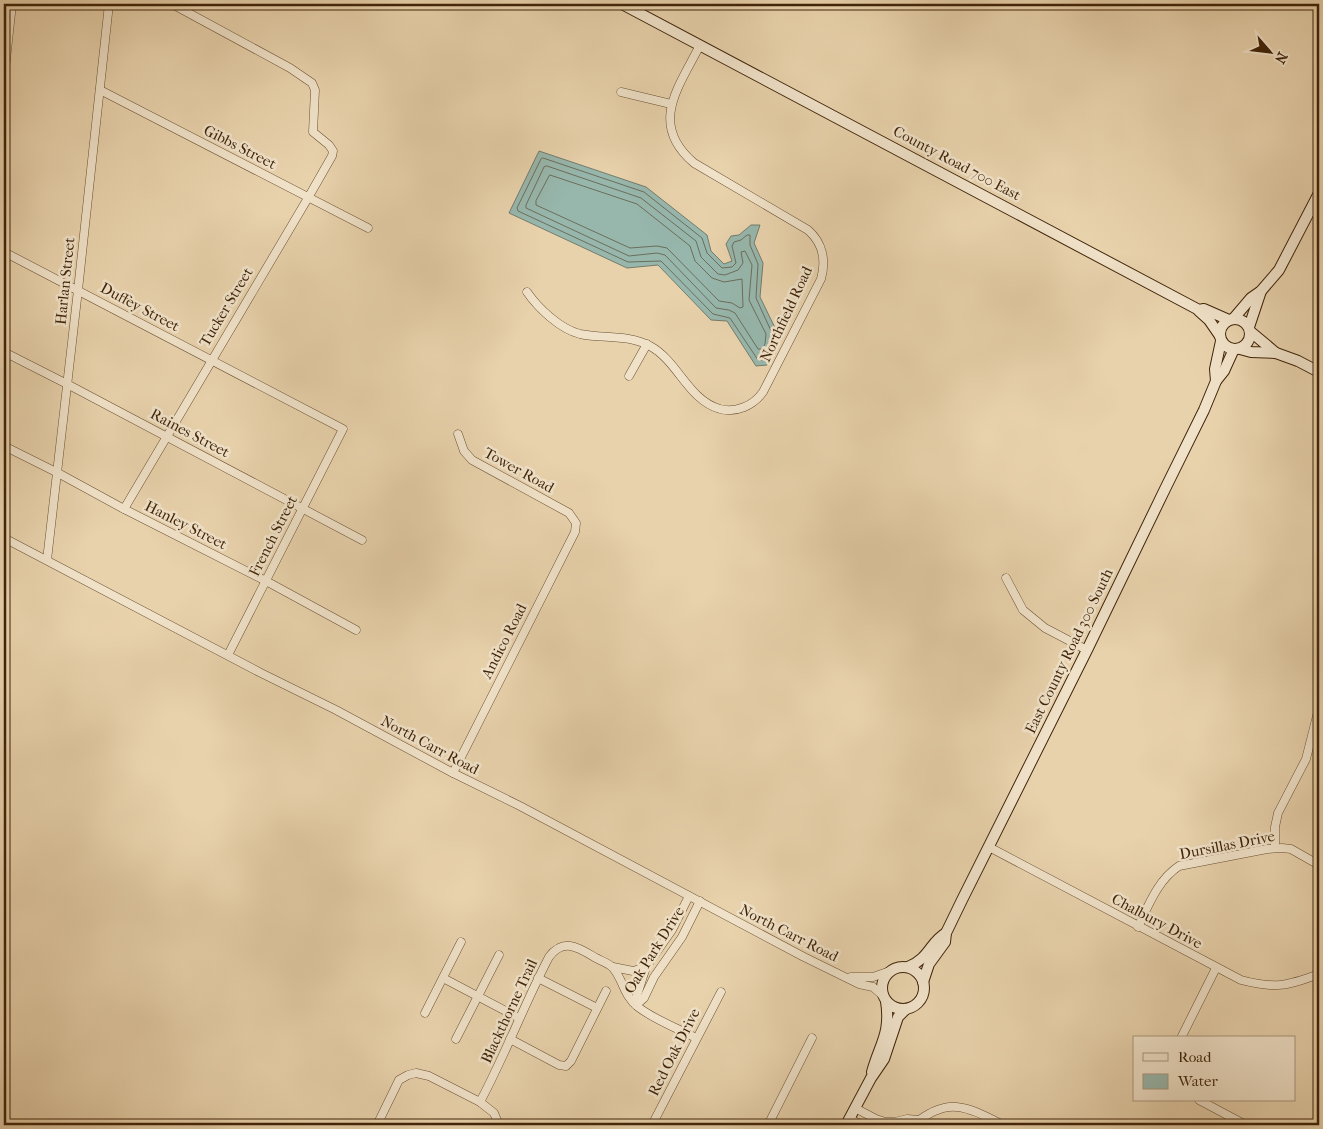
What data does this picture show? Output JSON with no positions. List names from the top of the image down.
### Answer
{
  "streets": {
    "street": [
      "Gibbs Street",
      "County Road 700 East",
      "Harlan Street",
      "Duffey Street",
      "Tucker Street",
      "Northfield Road",
      "Raines Street",
      "Tower Road",
      "Hanley Street",
      "French Street",
      "Andico Road",
      "East County Road 300 South",
      "North Carr Road",
      "Dursillas Drive",
      "Chalbury Drive",
      "Oak Park Drive",
      "Blackthorne Trail",
      "Red Oak Drive"
    ]
  },
  "crossings": [
    ["Gibbs Street", "Harlan Street"],
    ["Gibbs Street", "Tucker Street"],
    ["County Road 700 East", "Northfield Road"],
    ["County Road 700 East", "East County Road 300 South"],
    ["Harlan Street", "Duffey Street"],
    ["Harlan Street", "Raines Street"],
    ["Harlan Street", "Hanley Street"],
    ["Harlan Street", "North Carr Road"],
    ["Duffey Street", "Tucker Street"],
    ["Duffey Street", "French Street"],
    ["Tucker Street", "Raines Street"],
    ["Tucker Street", "Hanley Street"],
    ["Raines Street", "French Street"],
    ["Tower Road", "Andico Road"],
    ["Hanley Street", "French Street"],
    ["French Street", "North Carr Road"],
    ["Andico Road", "North Carr Road"],
    ["East County Road 300 South", "North Carr Road"],
    ["East County Road 300 South", "Chalbury Drive"],
    ["North Carr Road", "Oak Park Drive"],
    ["Dursillas Drive", "Chalbury Drive"],
    ["Oak Park Drive", "Blackthorne Trail"]
  ],
  "legend": ["Road", "Water"],
  "north": "bottom right"
}
